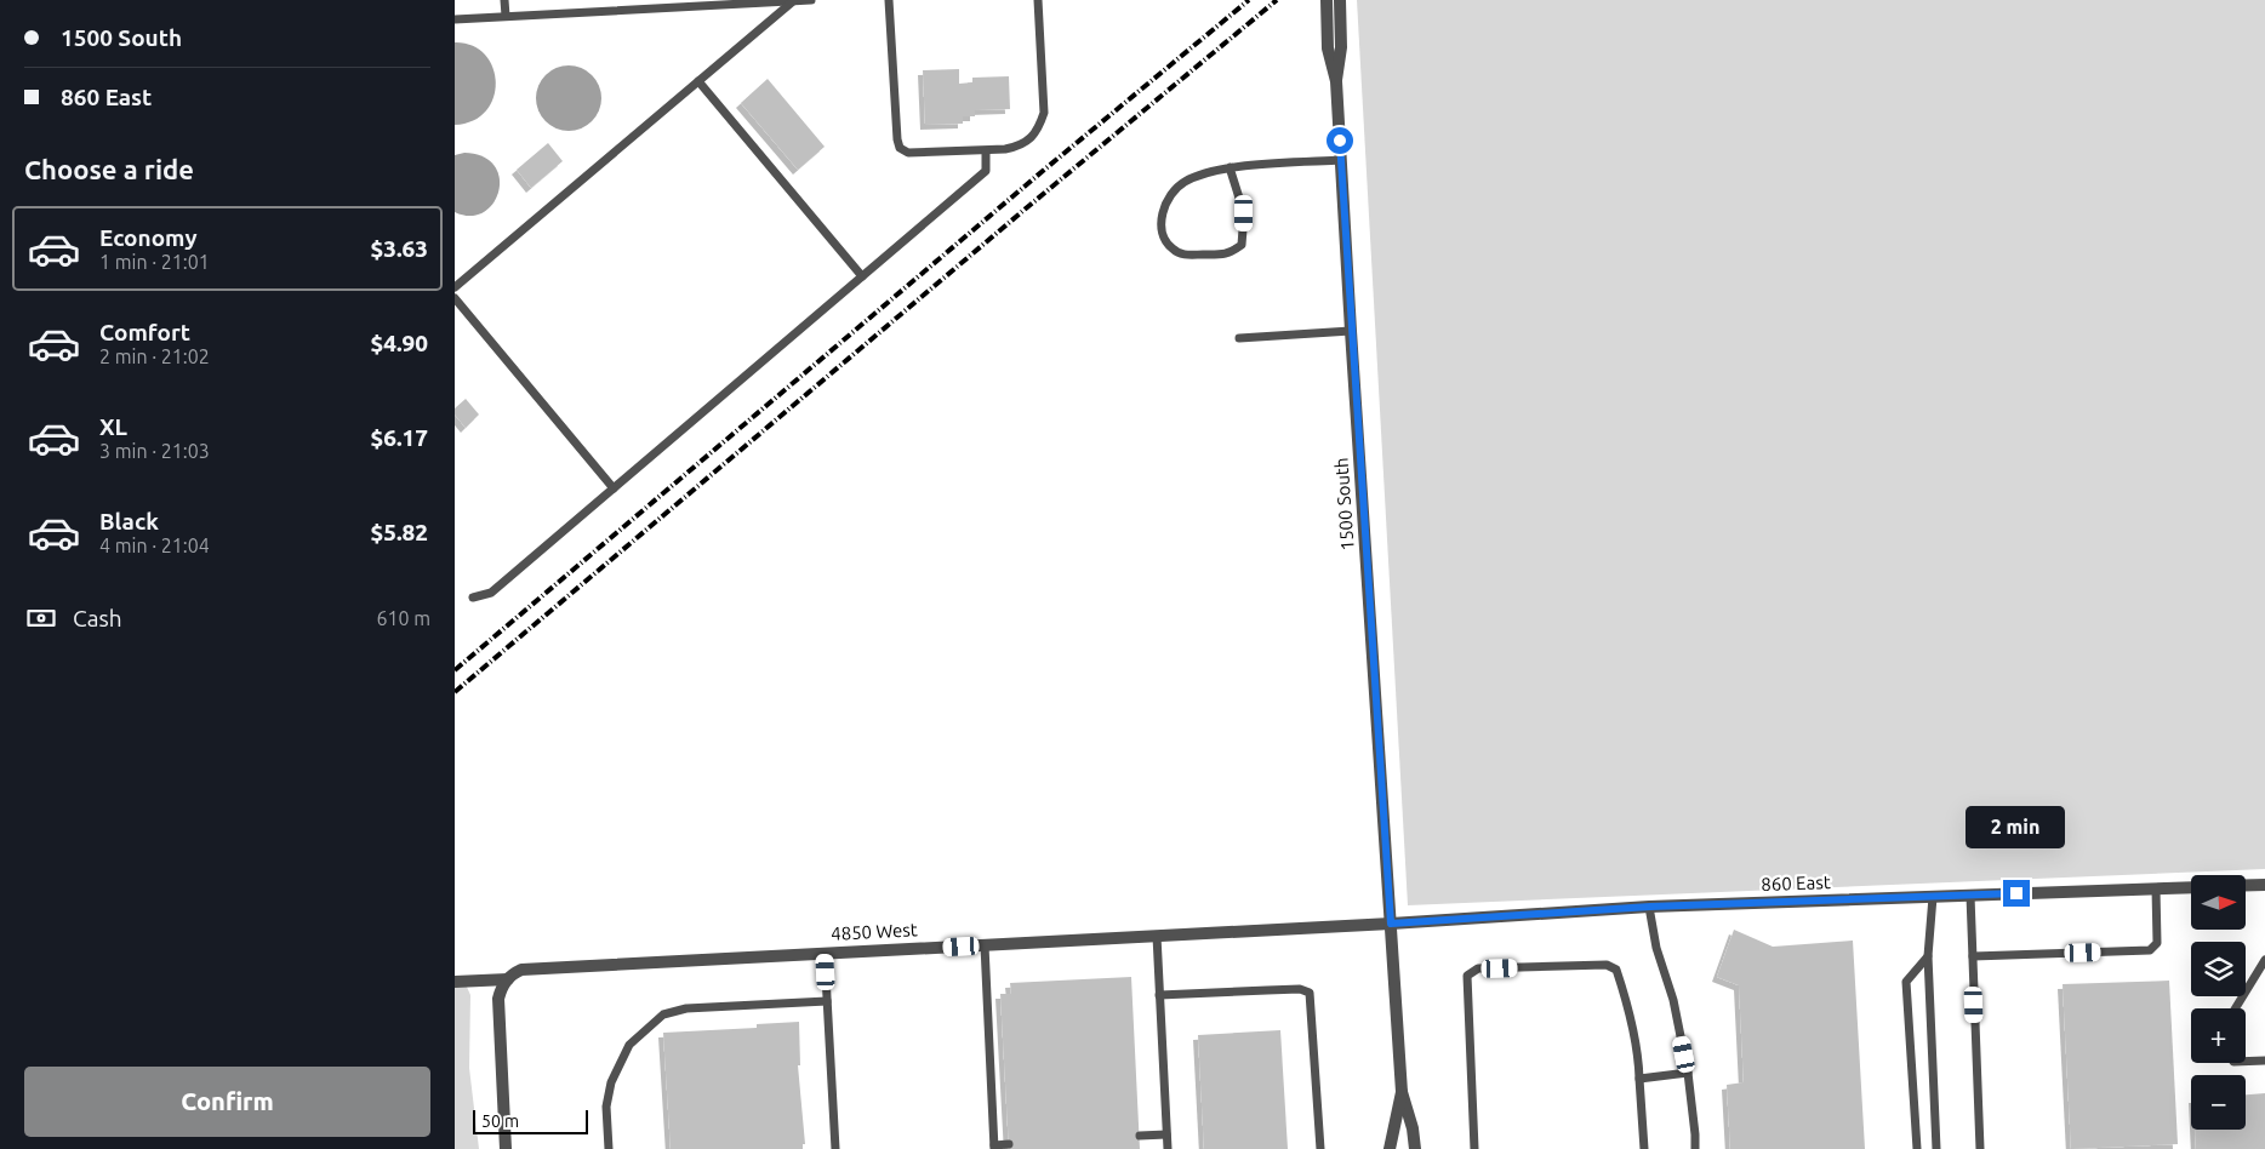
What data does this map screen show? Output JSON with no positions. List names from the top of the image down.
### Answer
{
  "streets": {
    "street": ["1500 South", "860 East", "4850 West"]
  },
  "crossings": [
    ["1500 South", "860 East"],
    ["1500 South", "4850 West"],
    ["860 East", "4850 West"]
  ],
  "scale_bar": "50 m",
  "north": "right",
  "page": {
    "banner": ["1500 South", "860 East"],
    "heading": "Choose a ride",
    "list": [
      {
        "name": "Economy",
        "note": "1 min · 21:01",
        "value": "$3.63"
      },
      {
        "name": "Comfort",
        "note": "2 min · 21:02",
        "value": "$4.90"
      },
      {
        "name": "XL",
        "note": "3 min · 21:03",
        "value": "$6.17"
      },
      {
        "name": "Black",
        "note": "4 min · 21:04",
        "value": "$5.82"
      }
    ],
    "pay": ["Cash", "610 m"],
    "bubble": "2 min",
    "map_buttons": ["+", "−"],
    "buttons": "Confirm",
    "scale": "50 m"
  }
}
